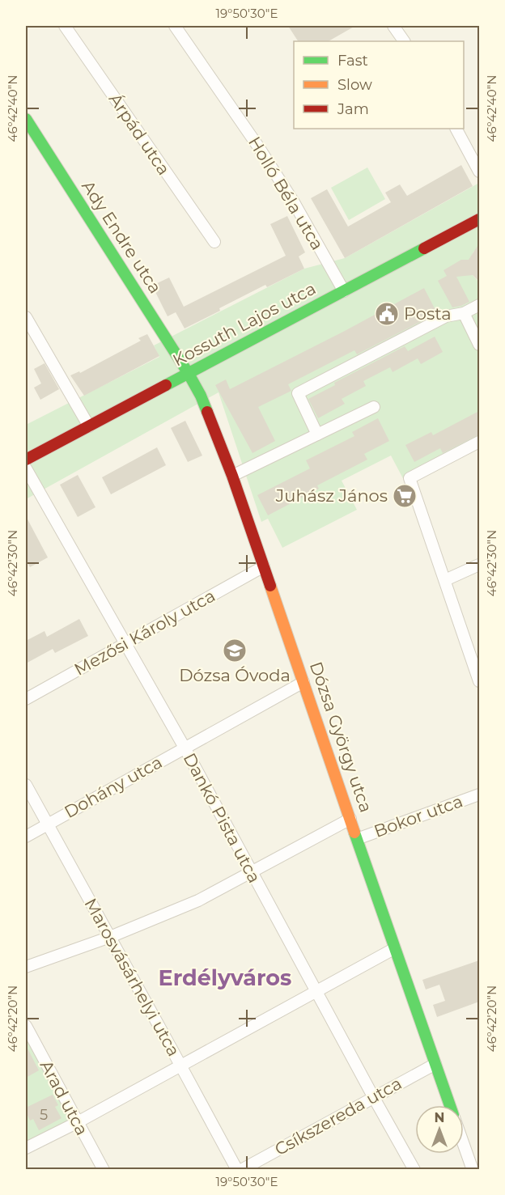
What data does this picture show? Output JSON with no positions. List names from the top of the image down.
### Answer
{
  "streets": {
    "street": [
      "Árpád utca",
      "Holló Béla utca",
      "Ady Endre utca",
      "Kossuth Lajos utca",
      "Mezősi Károly utca",
      "Dózsa György utca",
      "Dohány utca",
      "Bokor utca",
      "Dankó Pista utca",
      "Marosvásárhelyi utca",
      "Arad utca",
      "Csíkszereda utca"
    ]
  },
  "crossings": [
    ["Holló Béla utca", "Kossuth Lajos utca"],
    ["Ady Endre utca", "Kossuth Lajos utca"],
    ["Ady Endre utca", "Dózsa György utca"],
    ["Kossuth Lajos utca", "Dózsa György utca"],
    ["Mezősi Károly utca", "Dózsa György utca"],
    ["Mezősi Károly utca", "Dankó Pista utca"],
    ["Dózsa György utca", "Dohány utca"],
    ["Dózsa György utca", "Bokor utca"],
    ["Dózsa György utca", "Csíkszereda utca"],
    ["Dohány utca", "Dankó Pista utca"],
    ["Dohány utca", "Marosvásárhelyi utca"],
    ["Dankó Pista utca", "Csíkszereda utca"]
  ],
  "districts": ["Erdélyváros"],
  "places": {
    "public building": ["Posta"],
    "supermarket": ["Juhász János"],
    "school or university": ["Dózsa Óvoda"]
  },
  "house_numbers": ["5"],
  "legend": ["Fast", "Slow", "Jam"],
  "north": "top",
  "coordinates": [
    "19°50'30\"E",
    "46°42'40\"N",
    "46°42'30\"N",
    "46°42'20\"N"
  ]
}
